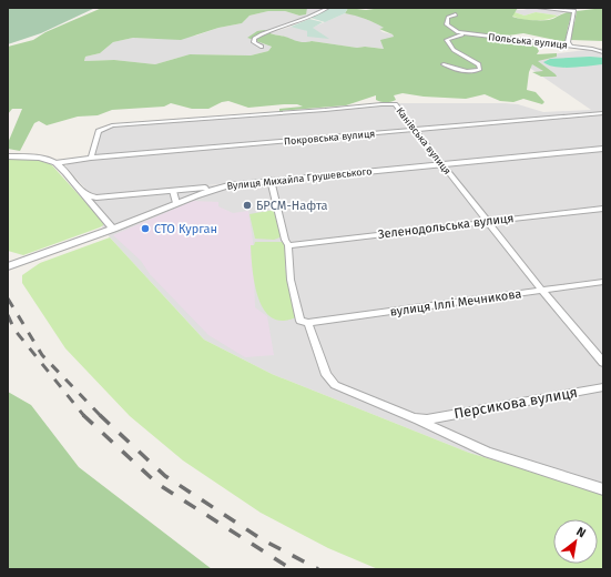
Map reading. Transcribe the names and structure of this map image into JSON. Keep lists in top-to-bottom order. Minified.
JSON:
{"streets":{"street":["Польська вулиця","Покровська вулиця","Канівська вулиця","Вулиця Михайла Грушевського","Зеленодольська вулиця","вулиця Іллі Мечникова","Персикова вулиця"]},"crossings":[["Покровська вулиця","Канівська вулиця"],["Канівська вулиця","Вулиця Михайла Грушевського"],["Канівська вулиця","Зеленодольська вулиця"],["Канівська вулиця","вулиця Іллі Мечникова"]],"places":["БРСМ-Нафта","СТО Курган"],"north":"top right"}
